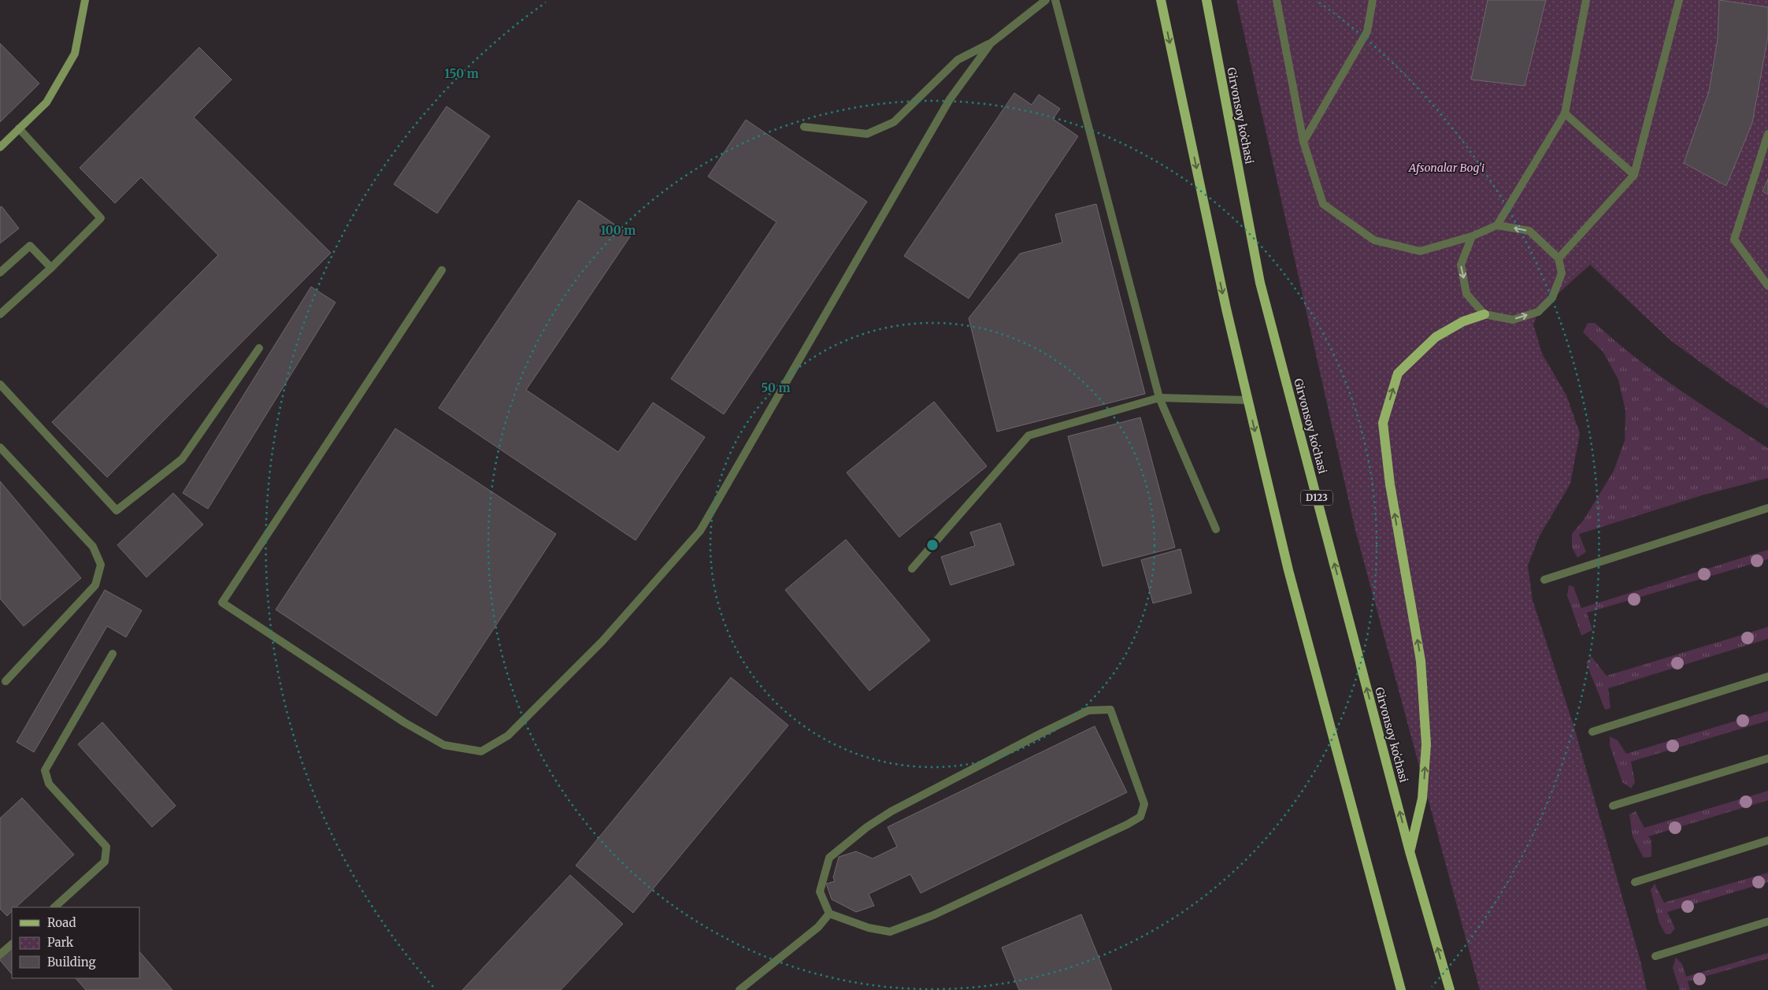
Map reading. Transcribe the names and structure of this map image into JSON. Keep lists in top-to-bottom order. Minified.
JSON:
{"streets":{"main road":["Girvonsoy koʻchasi","D123"]},"parks":["Afsonalar Bog'i"],"legend":["Road","Park","Building"],"rings":["150 m","100 m","50 m"]}
